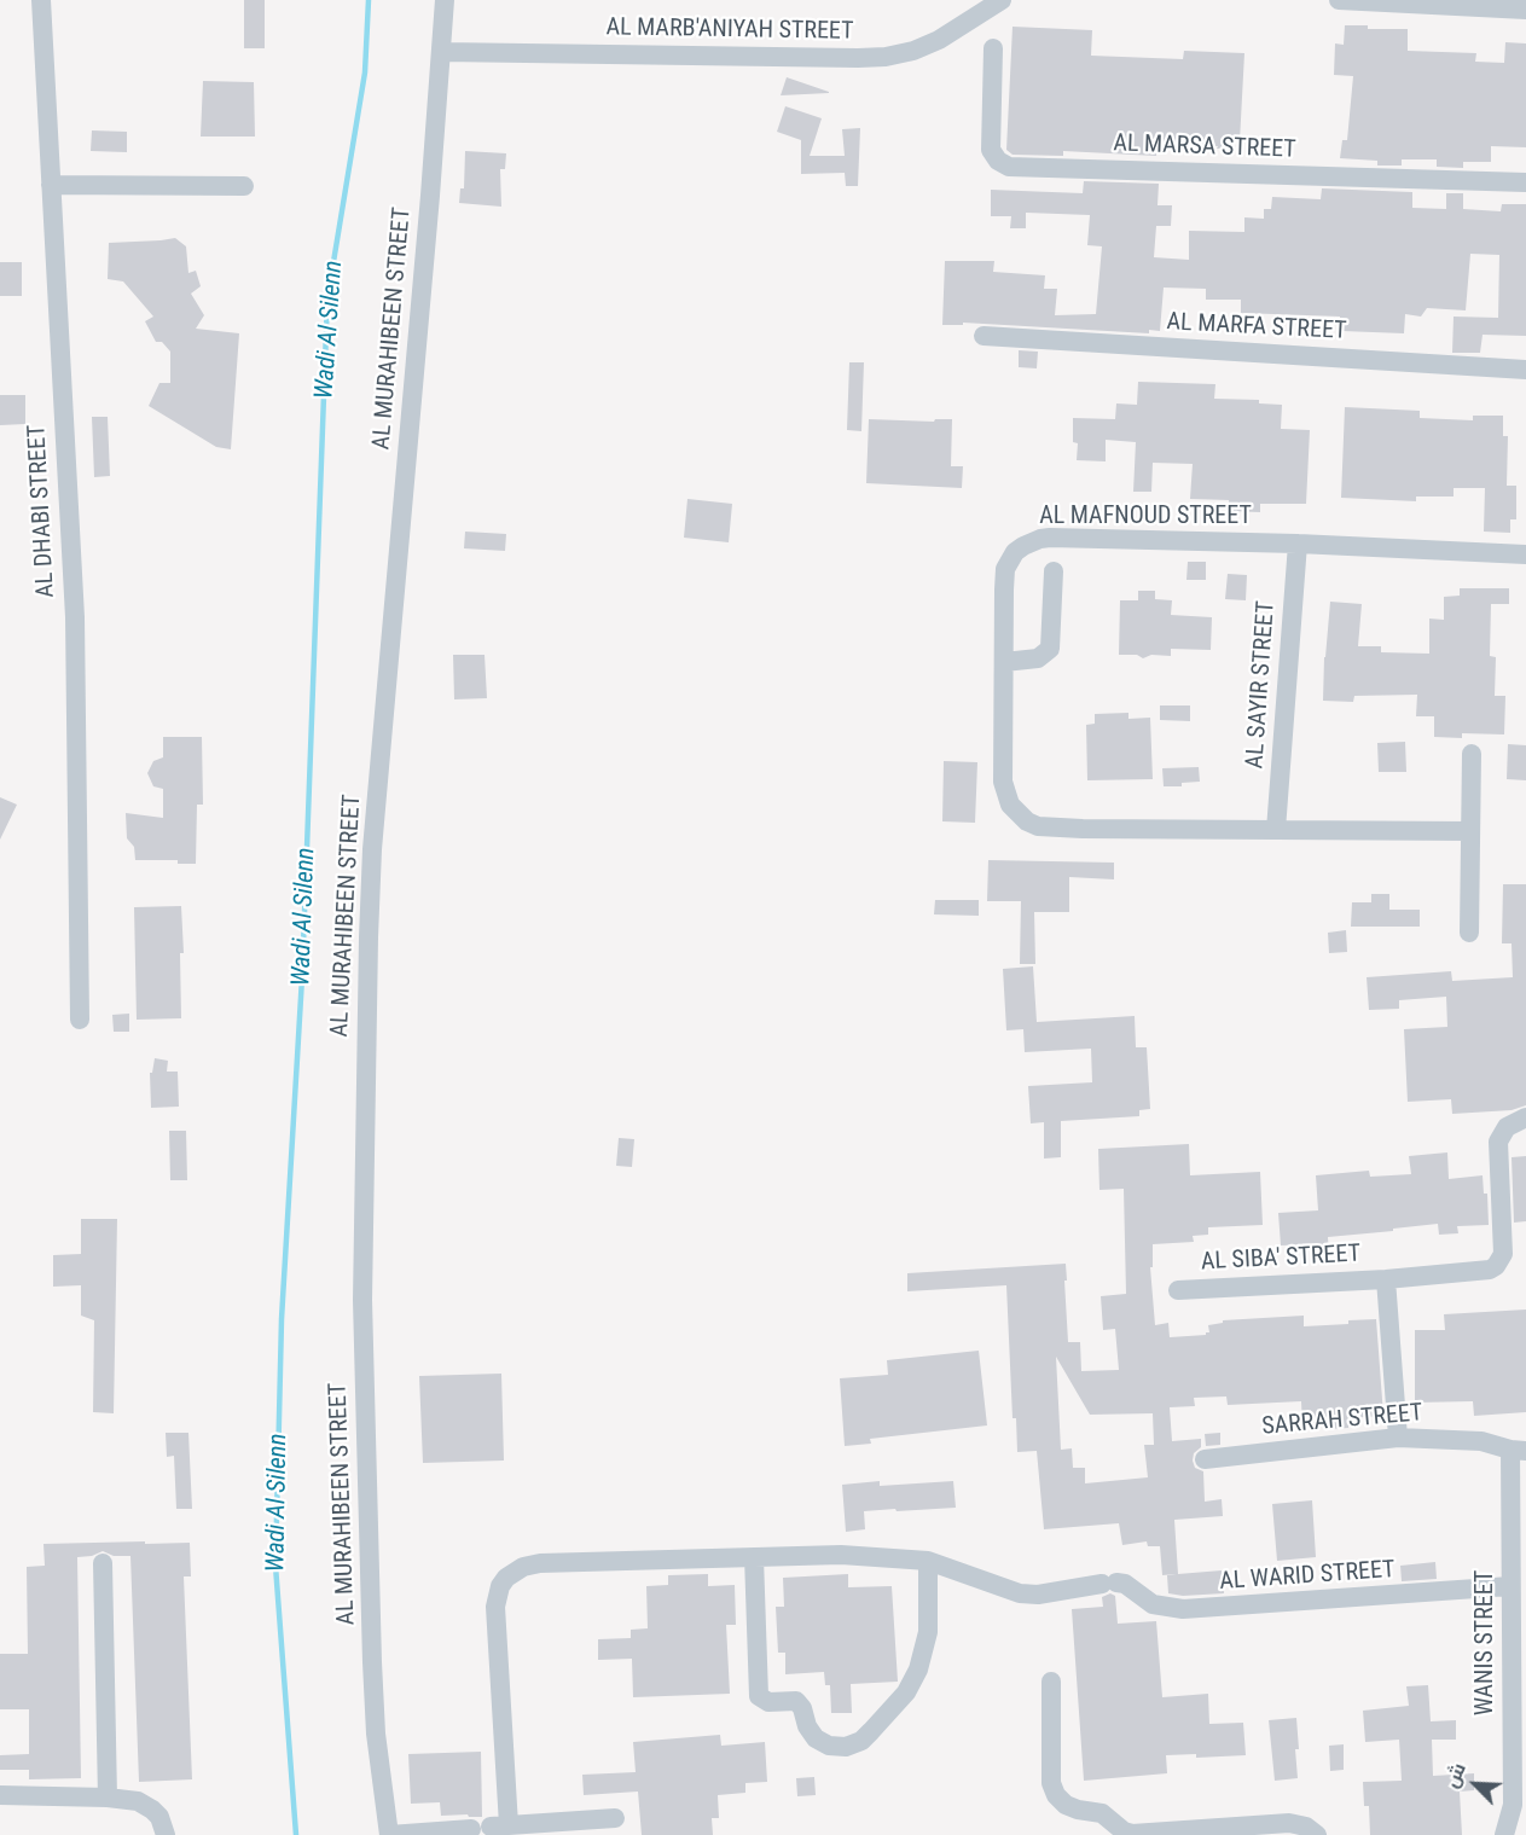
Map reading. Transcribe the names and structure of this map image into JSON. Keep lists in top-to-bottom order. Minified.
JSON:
{"streets":{"street":["AL MARB'ANIYAH STREET","AL MARSA STREET","AL MARFA STREET","AL MURAHIBEEN STREET","AL DHABI STREET","AL MAFNOUD STREET","AL SAYIR STREET","AL SIBA' STREET","SARRAH STREET","AL WARID STREET","WANIS STREET"]},"crossings":[["AL MARB'ANIYAH STREET","AL MURAHIBEEN STREET"],["AL MAFNOUD STREET","AL SAYIR STREET"],["AL SIBA' STREET","SARRAH STREET"],["SARRAH STREET","WANIS STREET"],["AL WARID STREET","WANIS STREET"]],"water":["Wadi Al Silenn"],"north":"top left"}
